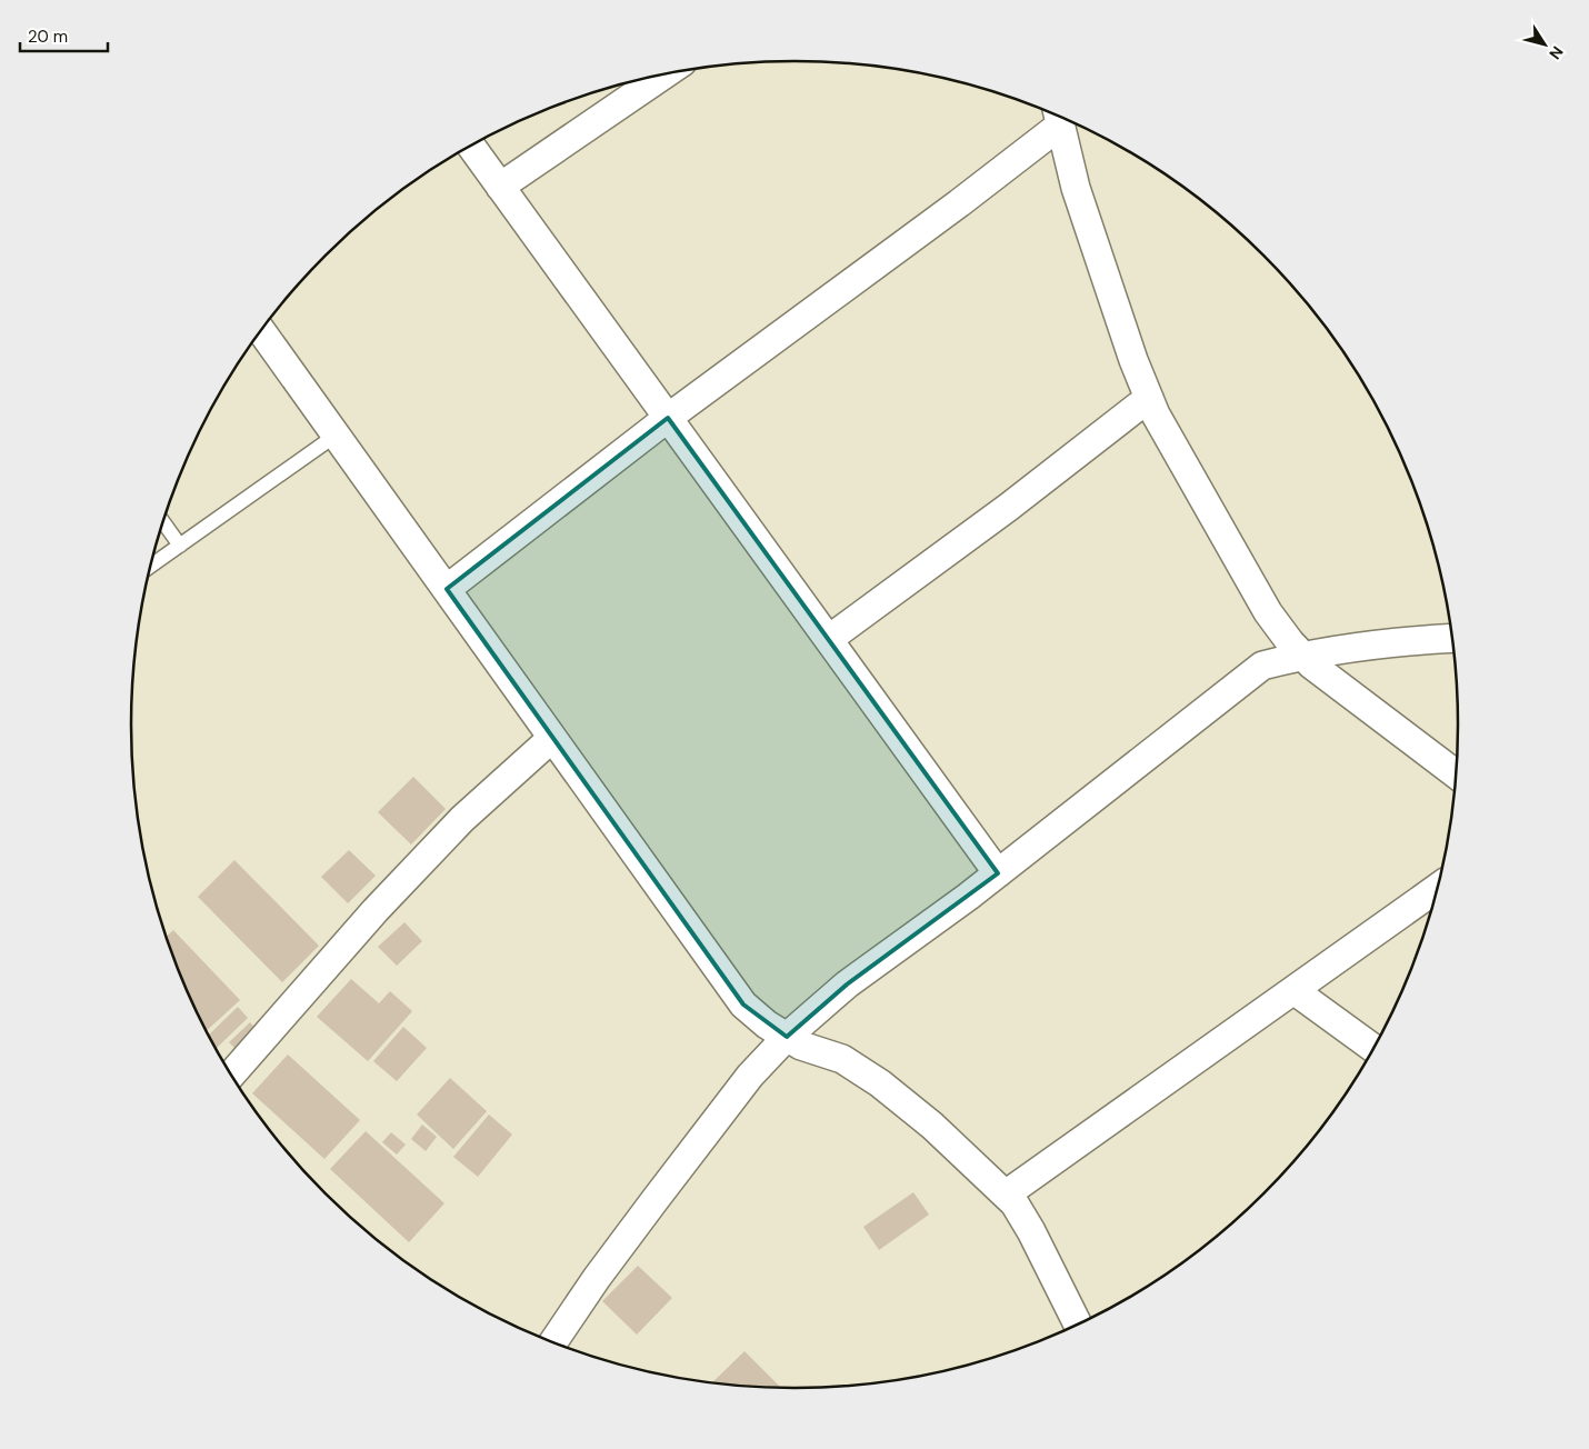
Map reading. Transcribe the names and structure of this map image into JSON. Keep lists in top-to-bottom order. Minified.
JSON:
{"scale_bar":"20 m","north":"bottom right"}
